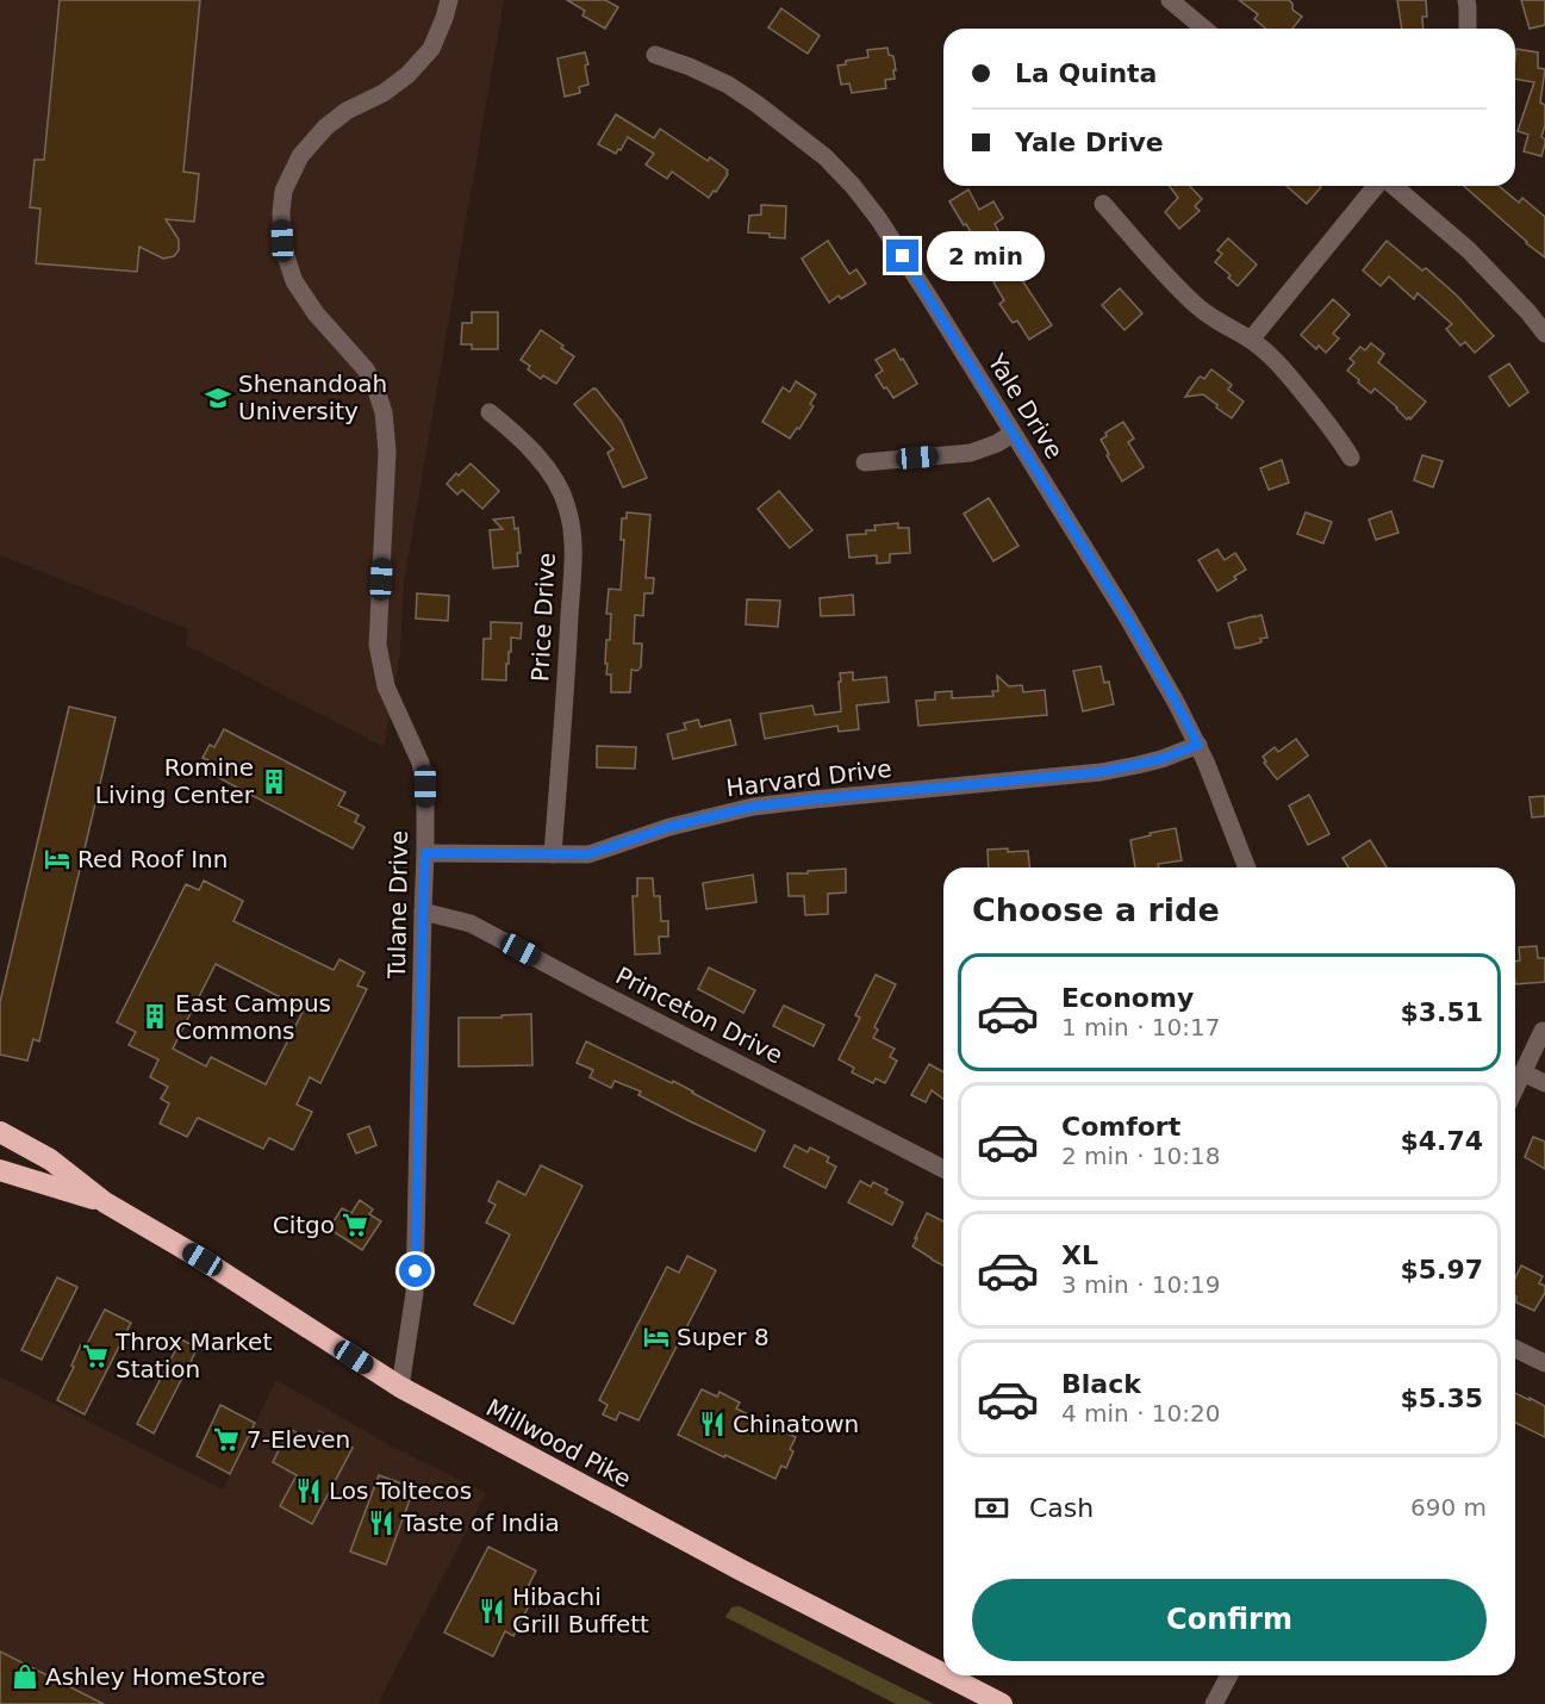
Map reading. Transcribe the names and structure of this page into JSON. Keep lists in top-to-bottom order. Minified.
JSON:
{"streets":{"highway":["Millwood Pike"],"street":["Yale Drive","Price Drive","Harvard Drive","Tulane Drive","Princeton Drive"]},"crossings":[["Yale Drive","Harvard Drive"],["Price Drive","Harvard Drive"],["Harvard Drive","Tulane Drive"],["Tulane Drive","Princeton Drive"],["Tulane Drive","Millwood Pike"]],"places":{"school or university":["Shenandoah University"],"building":["Romine Living Center","East Campus Commons"],"hotel":["Red Roof Inn","Super 8"],"supermarket":["Citgo","Throx Market Station","7-Eleven"],"restaurant":["Chinatown","Los Toltecos","Taste of India","Hibachi Grill Buffett"],"shop":["Ashley HomeStore"]},"page":{"banner":["La Quinta","Yale Drive"],"bubble":"2 min","heading":"Choose a ride","list":[{"name":"Economy","note":"1 min · 10:17","value":"$3.51"},{"name":"Comfort","note":"2 min · 10:18","value":"$4.74"},{"name":"XL","note":"3 min · 10:19","value":"$5.97"},{"name":"Black","note":"4 min · 10:20","value":"$5.35"}],"pay":["Cash","690 m"],"buttons":"Confirm"}}
